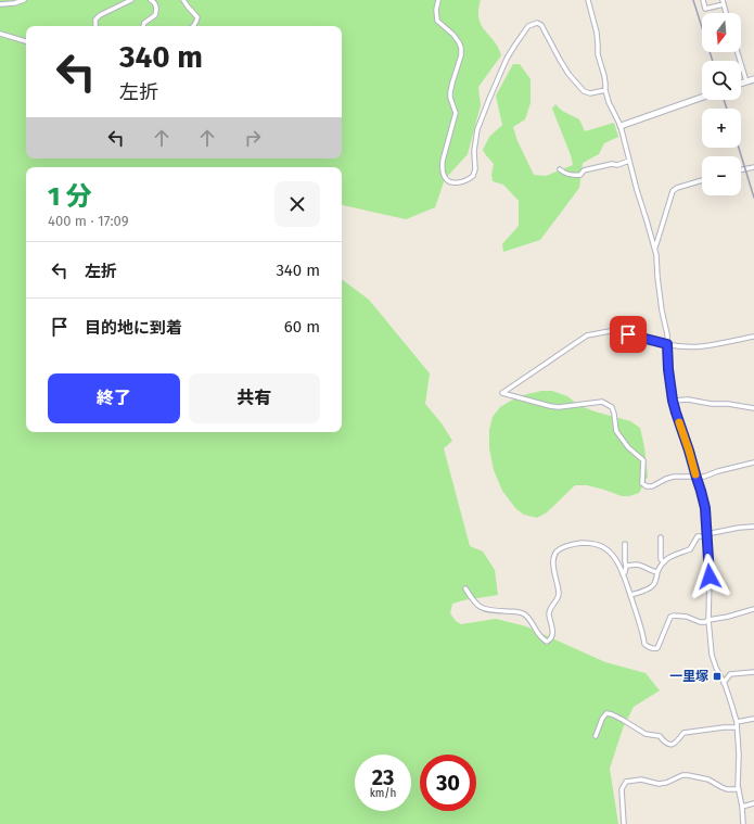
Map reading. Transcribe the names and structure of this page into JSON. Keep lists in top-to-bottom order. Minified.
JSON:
{"places":{"transit":["一里塚"]},"north":"bottom","page":{"map_buttons":["+","−"],"turn":["340 m","左折"],"heading":["1 分","400 m · 17:09"],"list":[{"name":"左折","value":"340 m"},{"name":"目的地に到着","value":"60 m"}],"buttons":["終了","共有"],"speed":"23 km/h","limit":"30"}}
